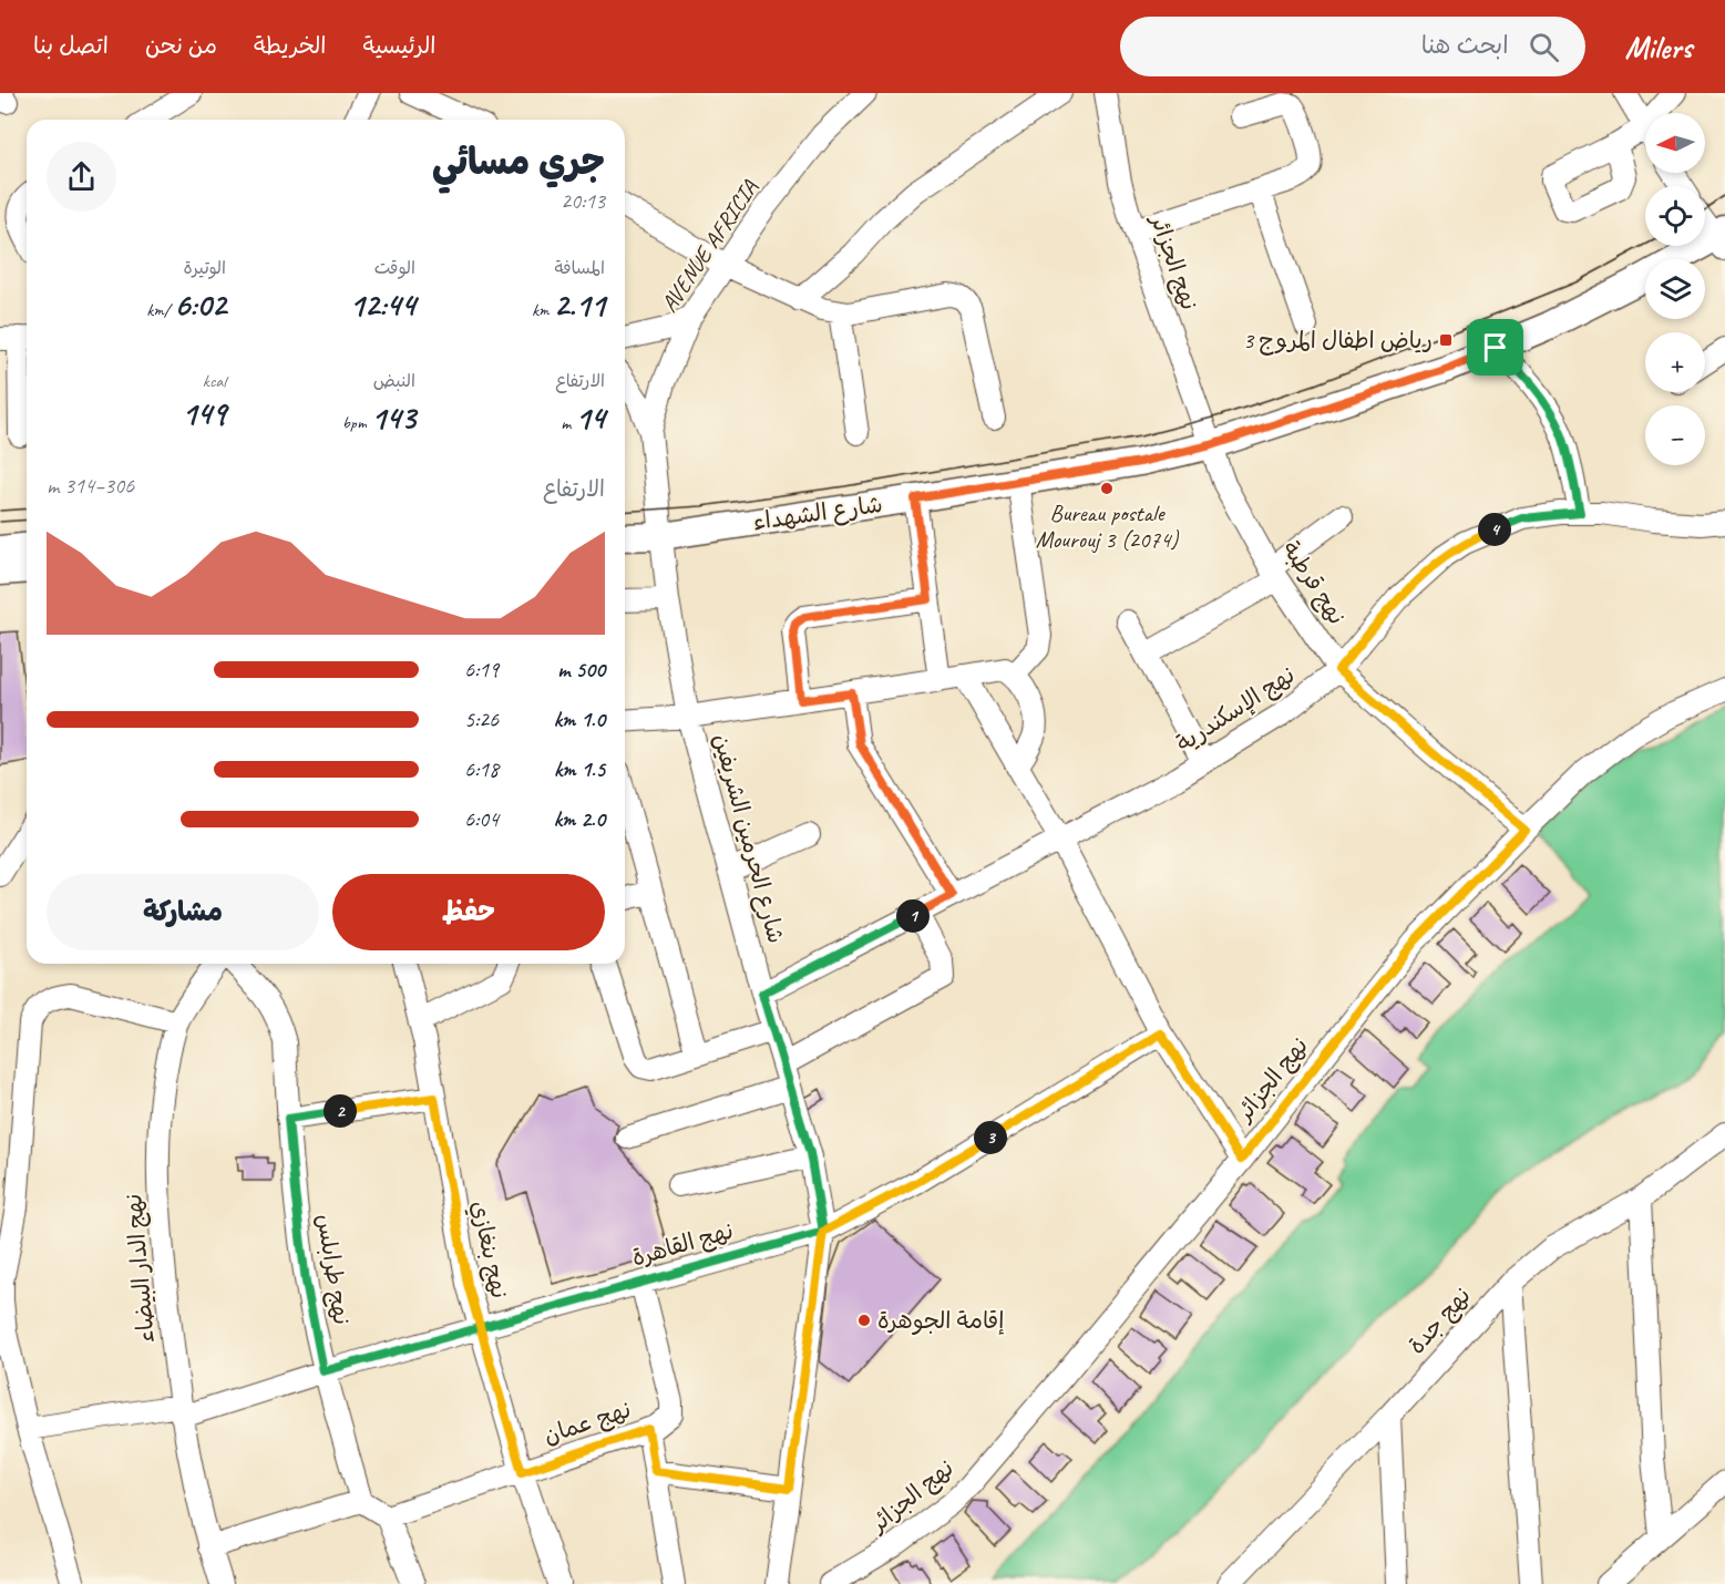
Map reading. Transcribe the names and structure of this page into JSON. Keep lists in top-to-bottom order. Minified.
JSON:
{"streets":{"main road":["شارع الشهداء"],"street":["AVENUE AFRICIA","نهج الجزائر","نهج قرطبة","نهج الإسكندرية","شارع الحرمين الشريفين","نهج القاهرة","نهج بنغازي","نهج الدار البيضاء","نهج طرابلس","نهج جدة","نهج عمان"]},"crossings":[["AVENUE AFRICIA","شارع الشهداء"],["AVENUE AFRICIA","شارع الحرمين الشريفين"],["نهج الجزائر","شارع الشهداء"],["نهج الجزائر","نهج قرطبة"],["شارع الشهداء","نهج قرطبة"],["شارع الشهداء","شارع الحرمين الشريفين"],["نهج قرطبة","نهج الإسكندرية"],["نهج الإسكندرية","شارع الحرمين الشريفين"],["شارع الحرمين الشريفين","نهج القاهرة"],["نهج القاهرة","نهج بنغازي"],["نهج القاهرة","نهج الدار البيضاء"],["نهج القاهرة","نهج طرابلس"],["نهج القاهرة","نهج عمان"],["نهج بنغازي","نهج عمان"]],"places":{"transit":["رياض اطفال المروج 3"],"other":["Bureau postale Mourouj 3 (2074)","إقامة الجوهرة"]},"north":"left","page":{"header":"Milers","search":"ابحث هنا","nav":["الرئيسية","الخريطة","من نحن","اتصل بنا"],"map_buttons":["+","−"],"heading":["جري مسائي","20:13"],"stats":[["المسافة","2.11 km"],["الوقت","12:44"],["الوتيرة","6:02 /km"],["الارتفاع","14 m"],["النبض","143 bpm"],["kcal","149"]],"chart":["الارتفاع","306–314 m"],"pins":["4","1","2","3"],"list":[{"name":"500 m","note":"6:19"},{"name":"1.0 km","note":"5:26"},{"name":"1.5 km","note":"6:18"},{"name":"2.0 km","note":"6:04"}],"buttons":["حفظ","مشاركة"]}}
